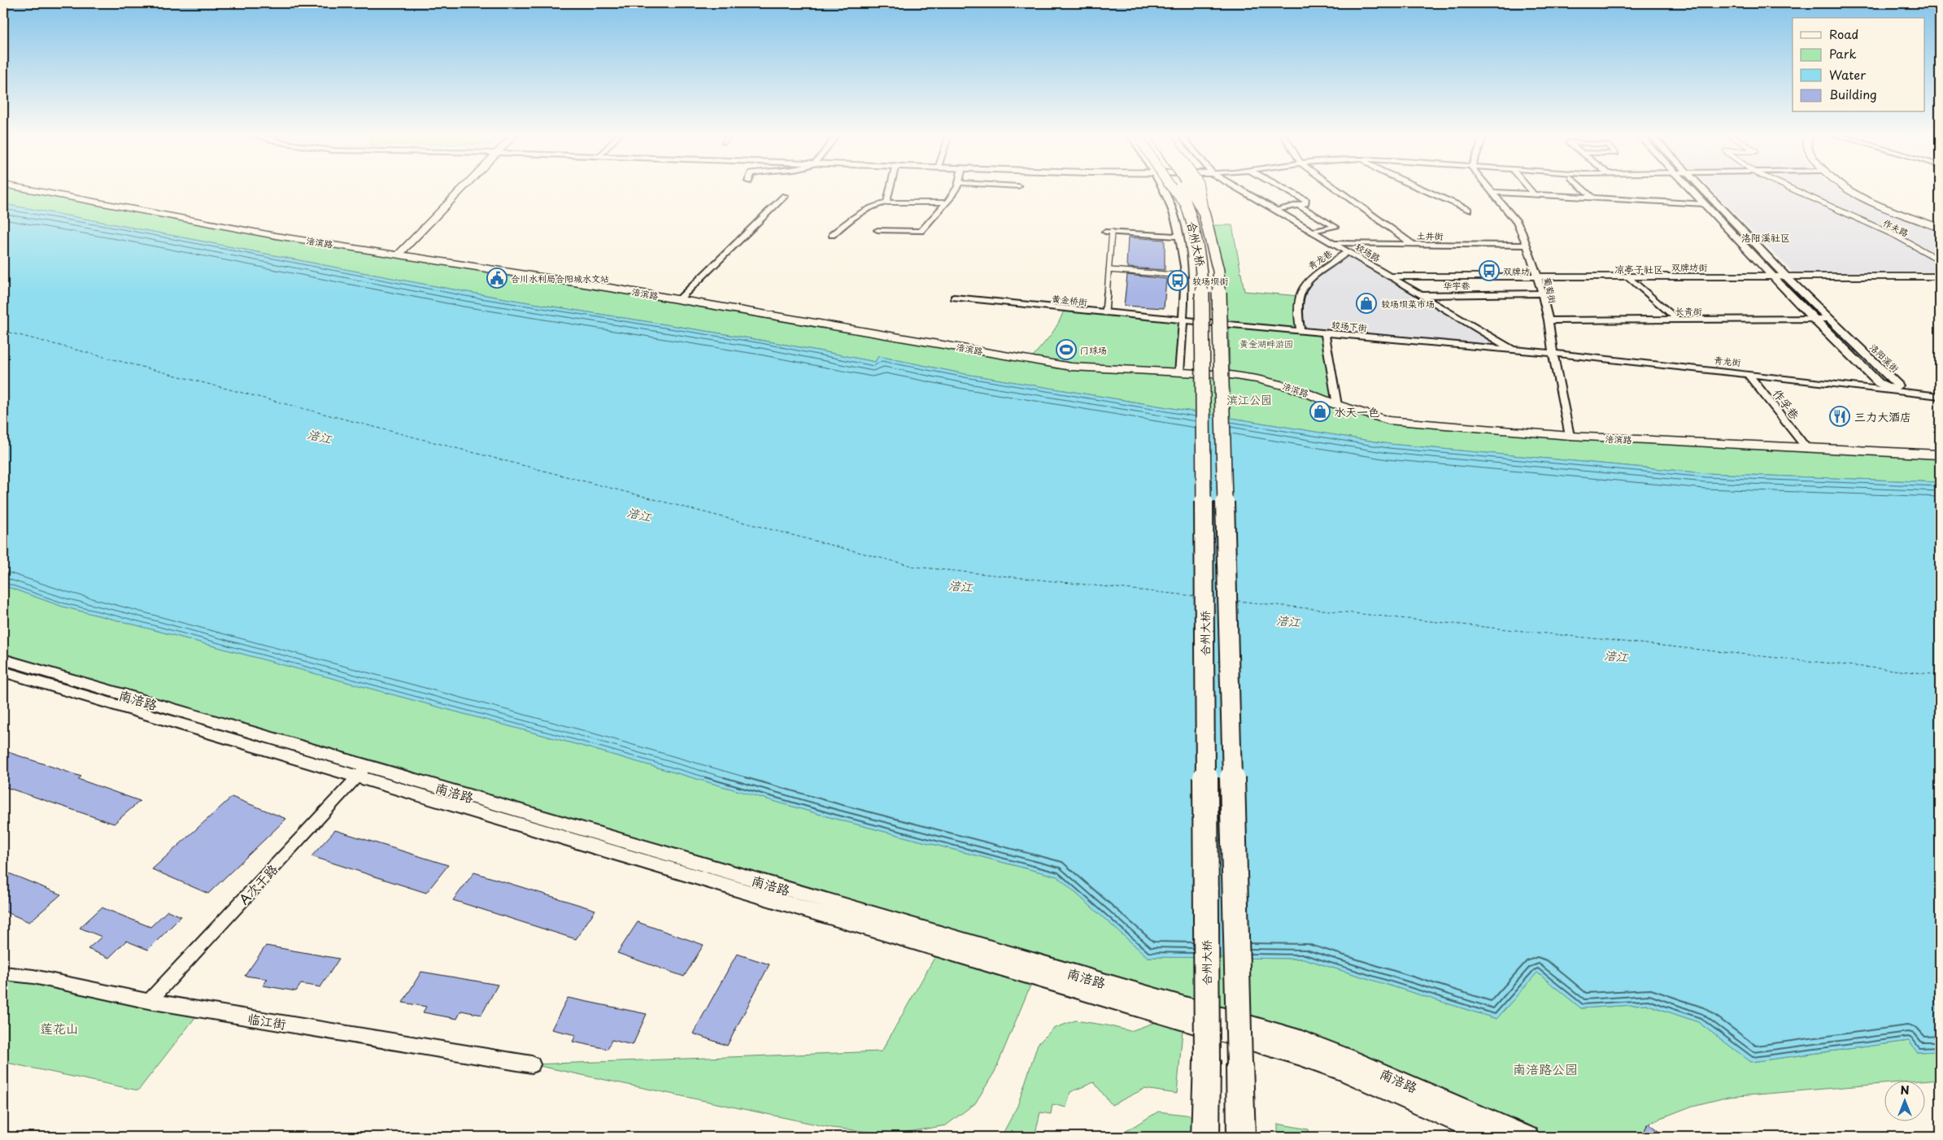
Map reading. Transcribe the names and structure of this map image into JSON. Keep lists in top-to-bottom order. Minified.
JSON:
{"streets":{"highway":["合州大桥"],"main road":["涪滨路"],"street":["作夫路","土井街","较场路","青龙巷","双牌坊街","华宇巷","葡萄街","黄金桥街","长青街","较场下街","洛阳溪街","青龙街","作孚巷","南涪路","A次干路","临江街"]},"crossings":[["土井街","较场路"],["土井街","葡萄街"],["涪滨路","葡萄街"],["涪滨路","作孚巷"],["较场路","青龙巷"],["较场路","双牌坊街"],["较场路","华宇巷"],["较场路","较场下街"],["较场路","青龙街"],["青龙巷","较场下街"],["双牌坊街","葡萄街"],["双牌坊街","洛阳溪街"],["华宇巷","葡萄街"],["葡萄街","长青街"],["葡萄街","青龙街"],["黄金桥街","较场下街"],["长青街","洛阳溪街"],["较场下街","青龙街"],["洛阳溪街","青龙街"],["青龙街","作孚巷"],["南涪路","A次干路"],["A次干路","临江街"]],"districts":["洛阳溪社区","凉亭子社区"],"water":["涪江"],"parks":["黄金湖畔游园","滨江公园","莲花山","南涪路公园"],"places":{"bus stop":["双牌坊","较场坝街"],"public building":["合川水利局合阳城水文站"],"shop":["较场坝菜市场","水天一色"],"sports":["门球场"],"restaurant":["三力大酒店"]},"legend":["Road","Park","Water","Building"],"north":"top"}
